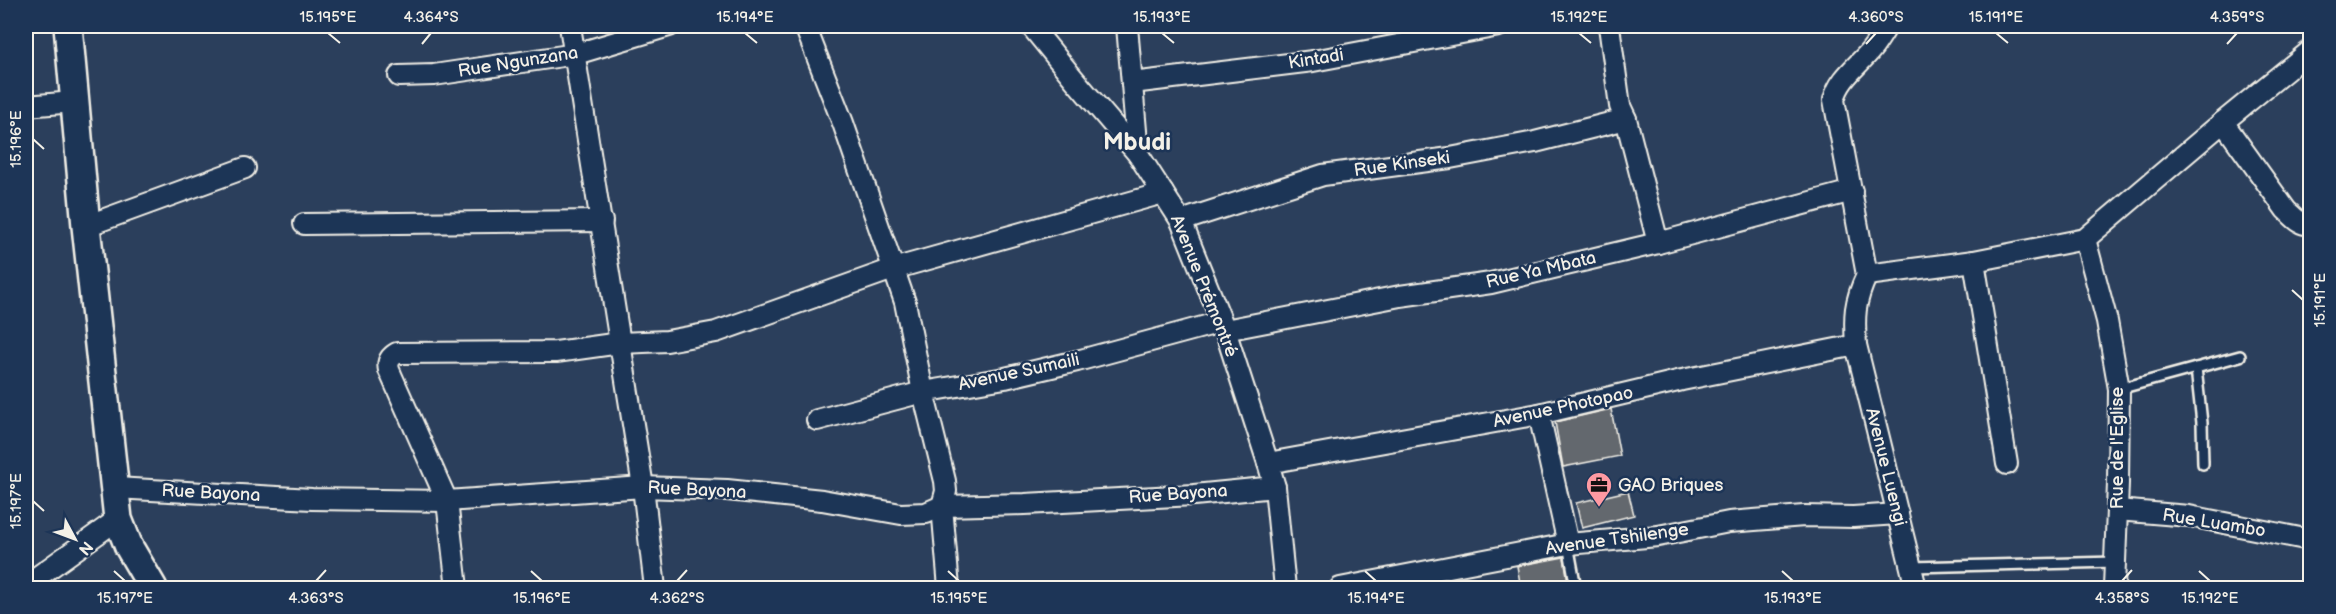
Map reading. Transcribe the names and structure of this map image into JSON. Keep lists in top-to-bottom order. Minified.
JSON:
{"streets":{"street":["Kintadi","Rue Ngunzana","Rue Kinseki","Rue Ya Mbata","Avenue Prémontré","Avenue Sumaili","Avenue Photopao","Rue de l'Eglise","Avenue Luengi","Rue Bayona","Rue Luambo","Avenue Tshilenge"]},"crossings":[["Rue Kinseki","Avenue Prémontré"],["Rue Ya Mbata","Avenue Prémontré"],["Rue Ya Mbata","Avenue Sumaili"],["Avenue Prémontré","Avenue Sumaili"],["Avenue Prémontré","Avenue Photopao"],["Avenue Prémontré","Rue Bayona"],["Avenue Photopao","Avenue Luengi"],["Rue de l'Eglise","Rue Luambo"],["Avenue Luengi","Avenue Tshilenge"]],"districts":["Mbudi"],"places":{"office":["GAO Briques"]},"north":"bottom right","coordinates":["15.195°E","4.364°S","15.194°E","15.193°E","15.192°E","4.360°S","15.191°E","4.359°S","15.196°E","15.197°E","4.363°S","4.362°S","4.358°S"]}
